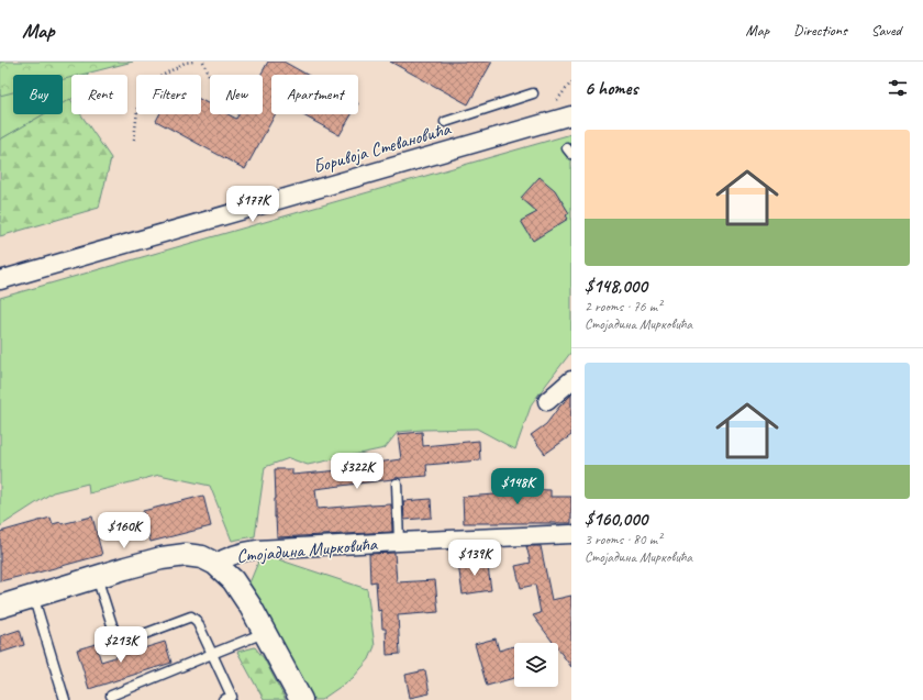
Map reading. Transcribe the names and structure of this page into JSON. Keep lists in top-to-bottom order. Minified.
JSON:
{"streets":{"street":["Боривоја Стевановића","Стојадина Мирковића"]},"page":{"header":"Map","nav":["Map","Directions","Saved"],"heading":"6 homes","chip":["Buy","Rent","Filters","New","Apartment"],"list":[{"name":"$148,000","note":"2 rooms · 76 m² · Стојадина Мирковића"},{"name":"$160,000","note":"3 rooms · 80 m² · Стојадина Мирковића"}],"price":["$177K","$322K","$148K","$160K","$139K","$213K"]}}
